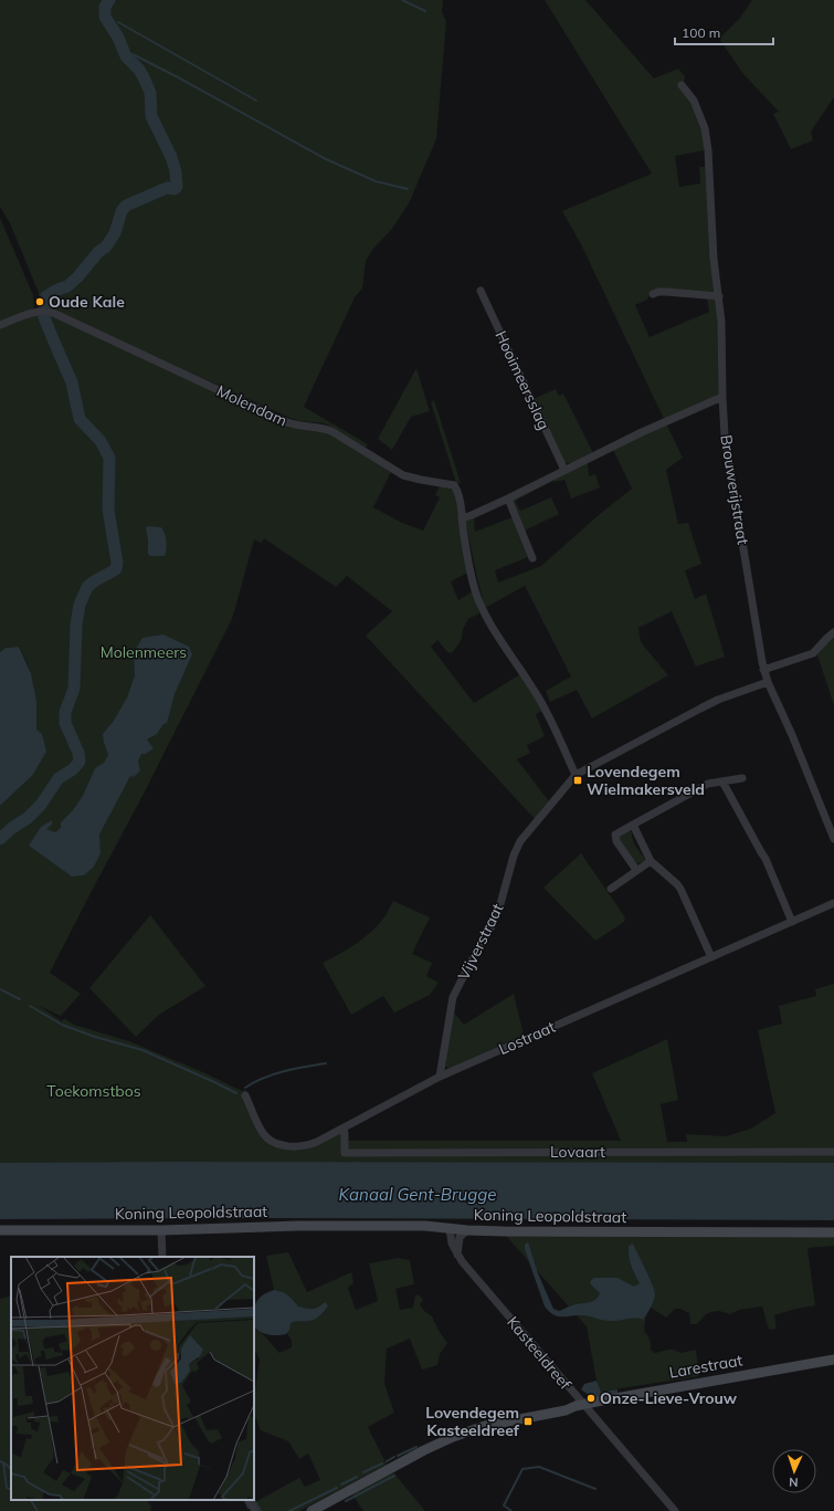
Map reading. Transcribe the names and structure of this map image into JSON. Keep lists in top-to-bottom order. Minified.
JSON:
{"streets":{"street":["Hooimeersslag","Molendam","Brouwerijstraat","Vijverstraat","Lostraat","Lovaart","Koning Leopoldstraat","Kasteeldreef","Larestraat"]},"crossings":[["Vijverstraat","Lostraat"],["Lostraat","Lovaart"],["Koning Leopoldstraat","Kasteeldreef"],["Kasteeldreef","Larestraat"]],"water":["Kanaal Gent-Brugge"],"parks":["Molenmeers","Toekomstbos"],"places":{"other":["Oude Kale","Onze-Lieve-Vrouw"],"transit":["Lovendegem Wielmakersveld","Lovendegem Kasteeldreef"]},"scale_bar":"100 m","north":"bottom"}
